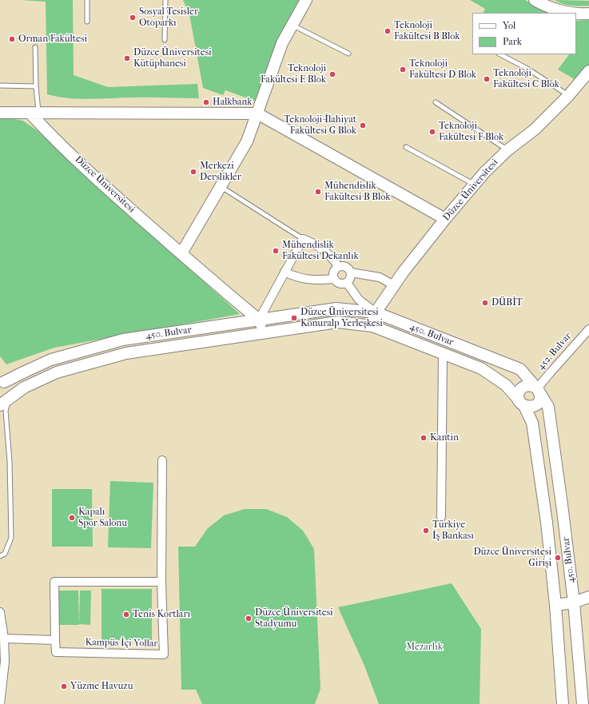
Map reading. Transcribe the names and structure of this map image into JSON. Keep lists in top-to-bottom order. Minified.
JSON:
{"streets":{"street":["Düzce Üniversitesi","450. Bulvar","452. Bulvar","Kampüs İçi Yollar"]},"crossings":[["Düzce Üniversitesi","450. Bulvar"],["450. Bulvar","452. Bulvar"]],"parks":["Mezarlık"],"places":["Sosyal Tesisler Otoparkı","Teknoloji Fakültesi B Blok","Orman Fakültesi","Düzce Üniversitesi Kütüphanesi","Teknoloji Fakültesi D Blok","Teknoloji Fakültesi E Blok","Teknoloji Fakültesi C Blok","Halkbank","Teknoloji-İlahiyat Fakültesi G Blok","Teknoloji Fakültesi F Blok","Merkezi Derslikler","Mühendislik Fakültesi B Blok","Mühendislik Fakültesi Dekanlık","DÜBİT","Düzce Üniversitesi Konuralp Yerleşkesi","Kantin","Kapalı Spor Salonu","Türkiye İş Bankası","Düzce Üniversitesi Girişi","Tenis Kortları","Düzce Üniversitesi Stadyumu","Yüzme Havuzu"],"legend":["Yol","Park"]}
